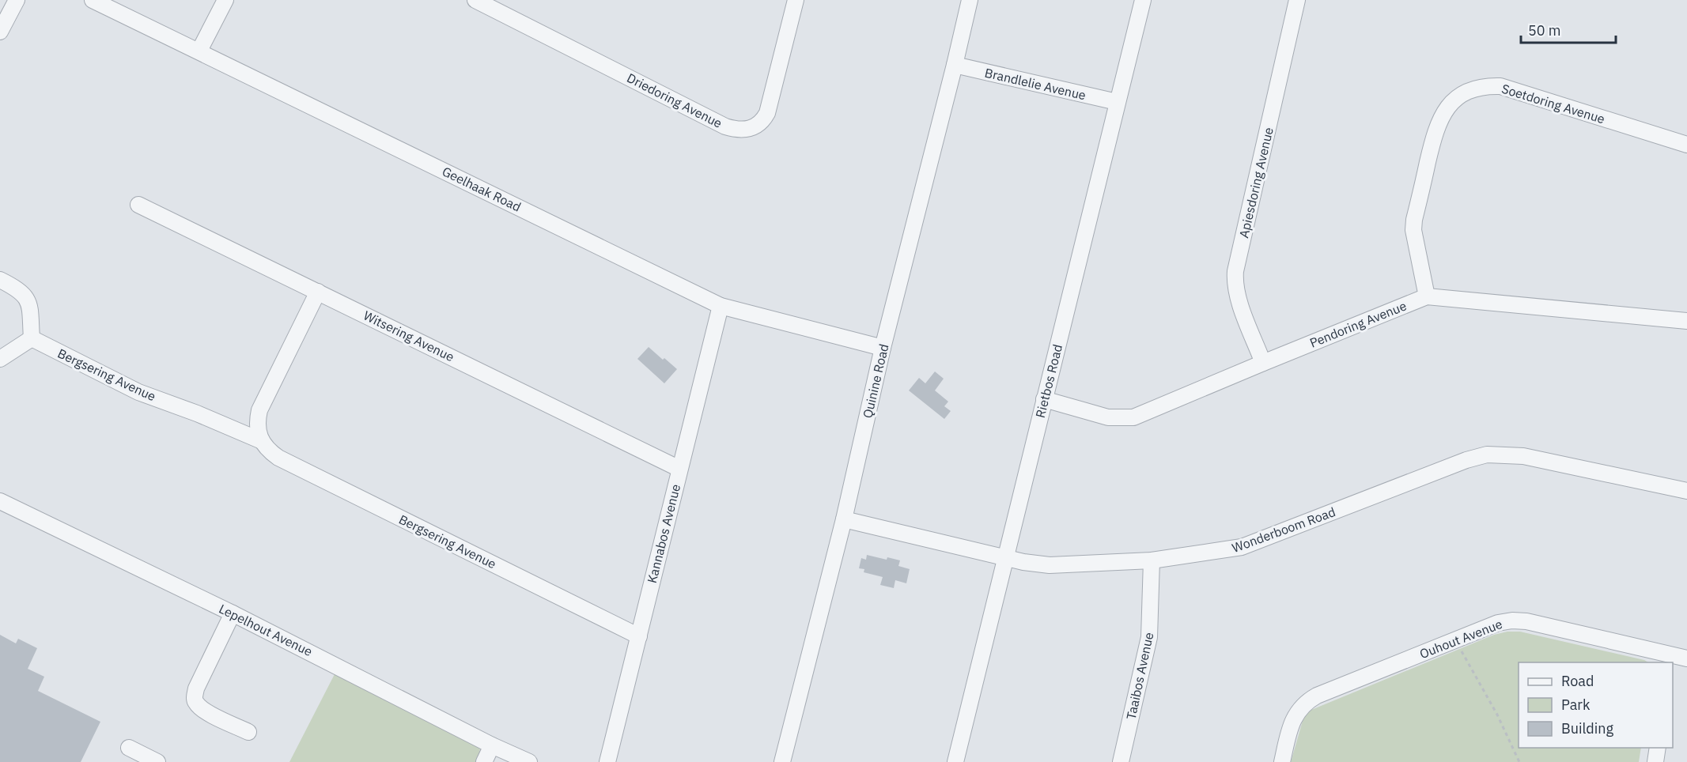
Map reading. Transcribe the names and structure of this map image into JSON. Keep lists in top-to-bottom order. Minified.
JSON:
{"streets":{"street":["Brandlelie Avenue","Driedoring Avenue","Soetdoring Avenue","Apiesdoring Avenue","Geelhaak Road","Pendoring Avenue","Witsering Avenue","Bergsering Avenue","Quinine Road","Rietbos Road","Wonderboom Road","Kannabos Avenue","Lepelhout Avenue","Ouhout Avenue","Taaibos Avenue"]},"crossings":[["Brandlelie Avenue","Quinine Road"],["Brandlelie Avenue","Rietbos Road"],["Soetdoring Avenue","Pendoring Avenue"],["Apiesdoring Avenue","Pendoring Avenue"],["Geelhaak Road","Quinine Road"],["Geelhaak Road","Kannabos Avenue"],["Pendoring Avenue","Rietbos Road"],["Witsering Avenue","Kannabos Avenue"],["Bergsering Avenue","Kannabos Avenue"],["Quinine Road","Wonderboom Road"],["Rietbos Road","Wonderboom Road"],["Wonderboom Road","Taaibos Avenue"]],"legend":["Road","Park","Building"],"scale_bar":"50 m"}
